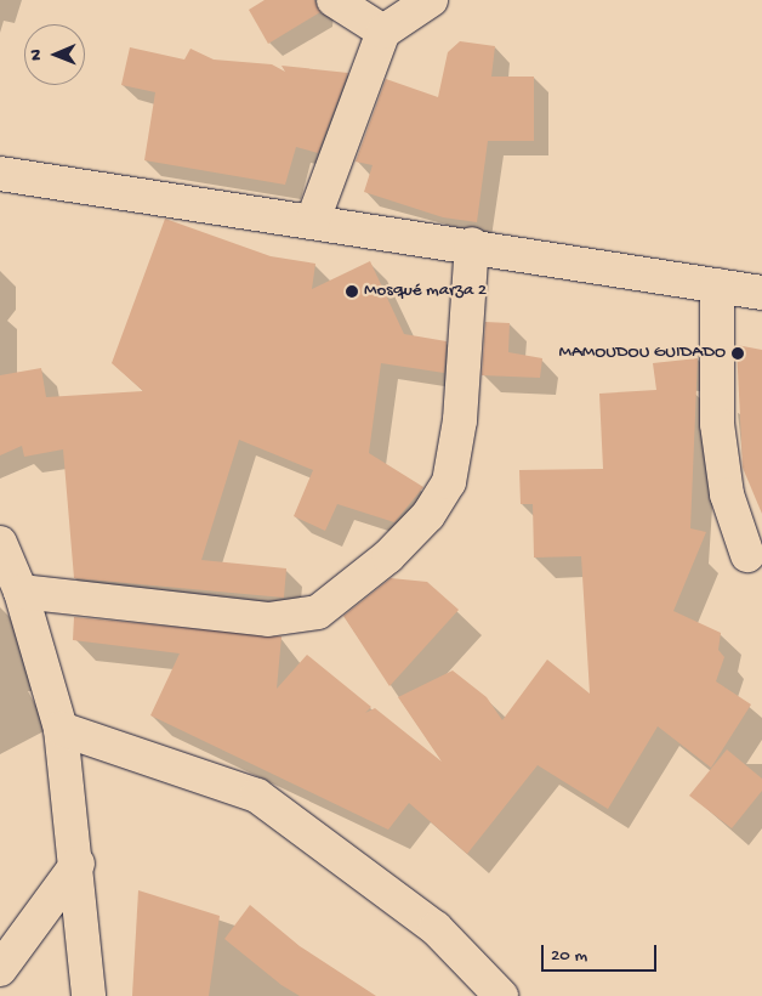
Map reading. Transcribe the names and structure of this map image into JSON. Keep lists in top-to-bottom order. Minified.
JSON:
{"places":["Mosqué marza 2","MAMOUDOU GUIDADO"],"scale_bar":"20 m","north":"left"}
